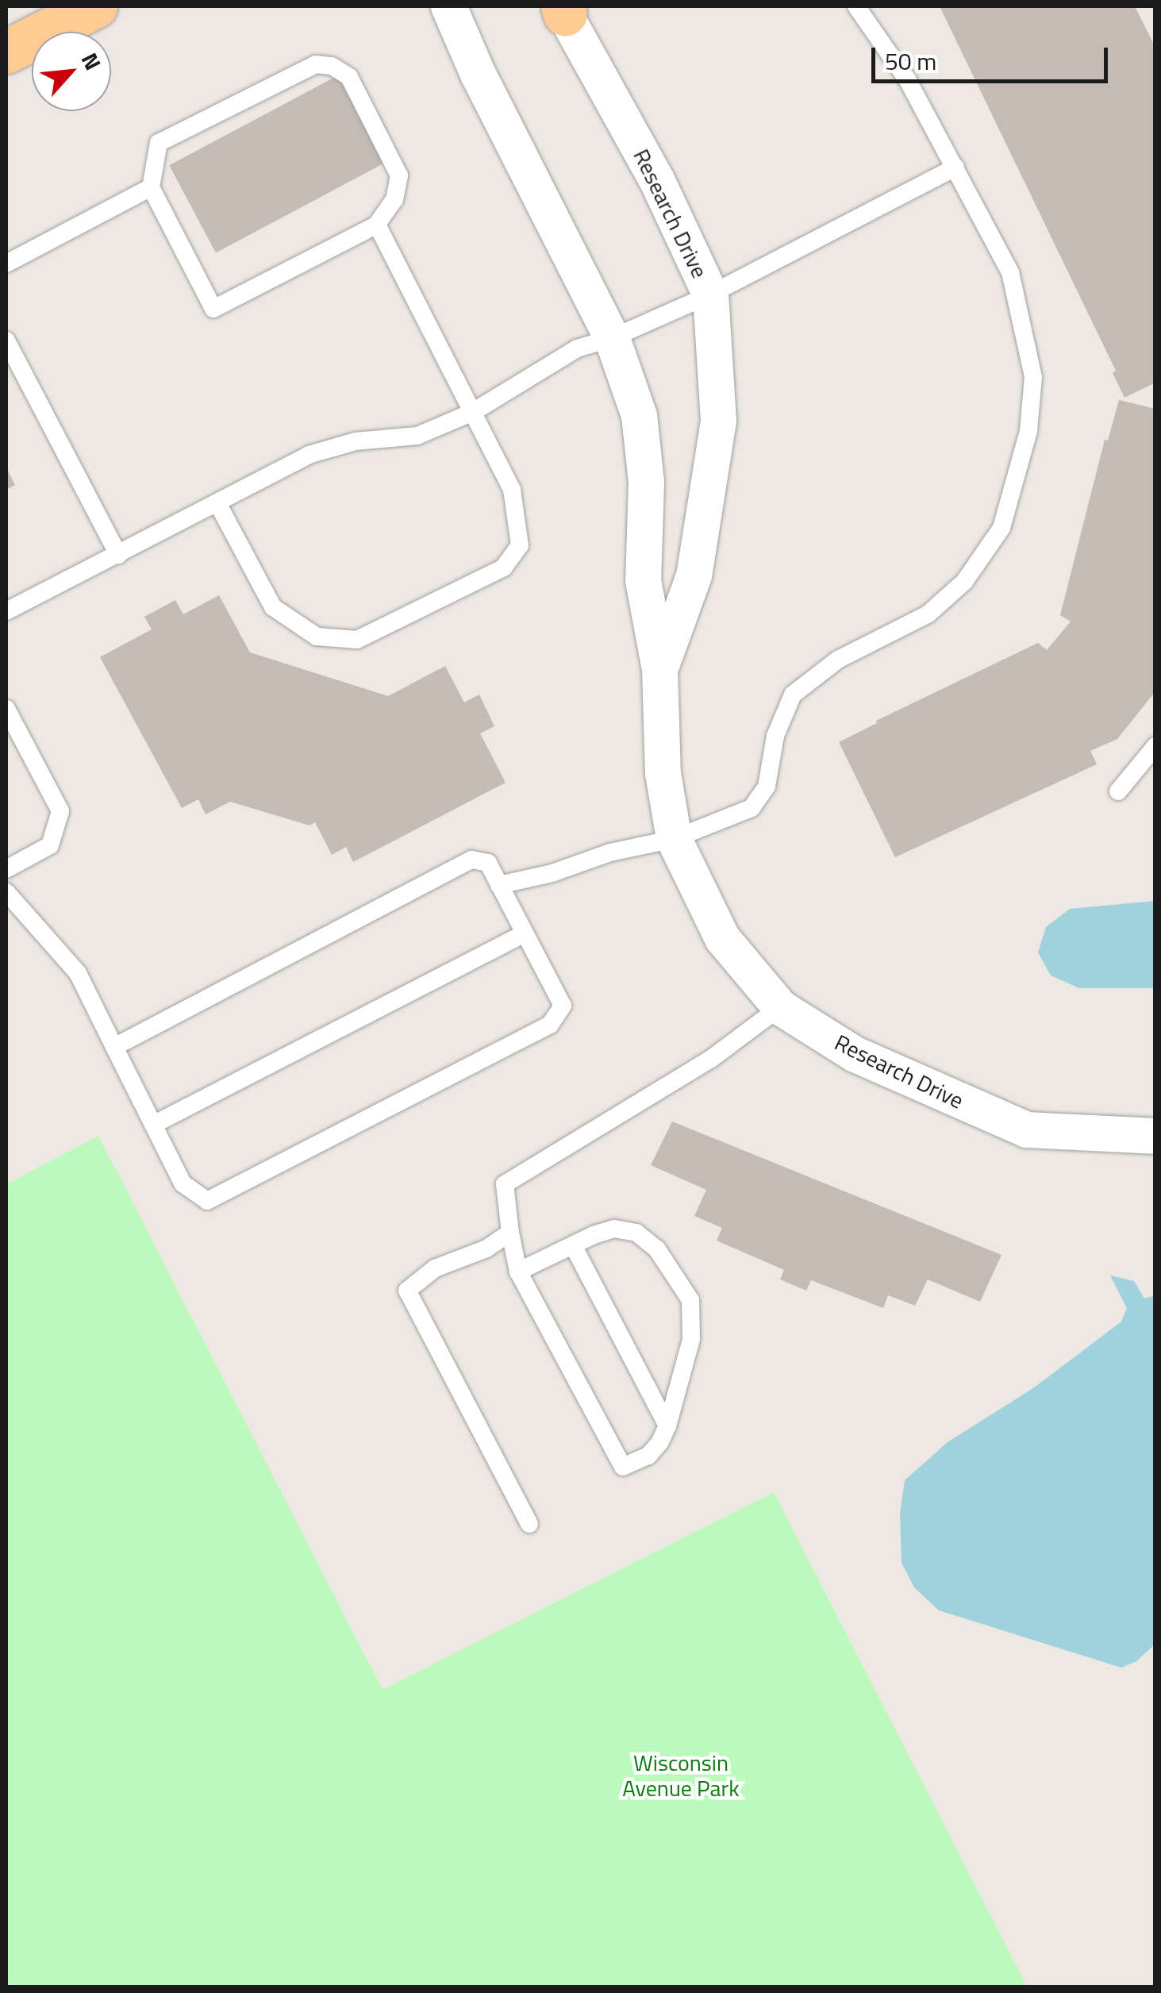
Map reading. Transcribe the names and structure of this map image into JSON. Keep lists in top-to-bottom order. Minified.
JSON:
{"streets":{"street":["Research Drive"]},"parks":["Wisconsin Avenue Park"],"scale_bar":"50 m","north":"top right"}
